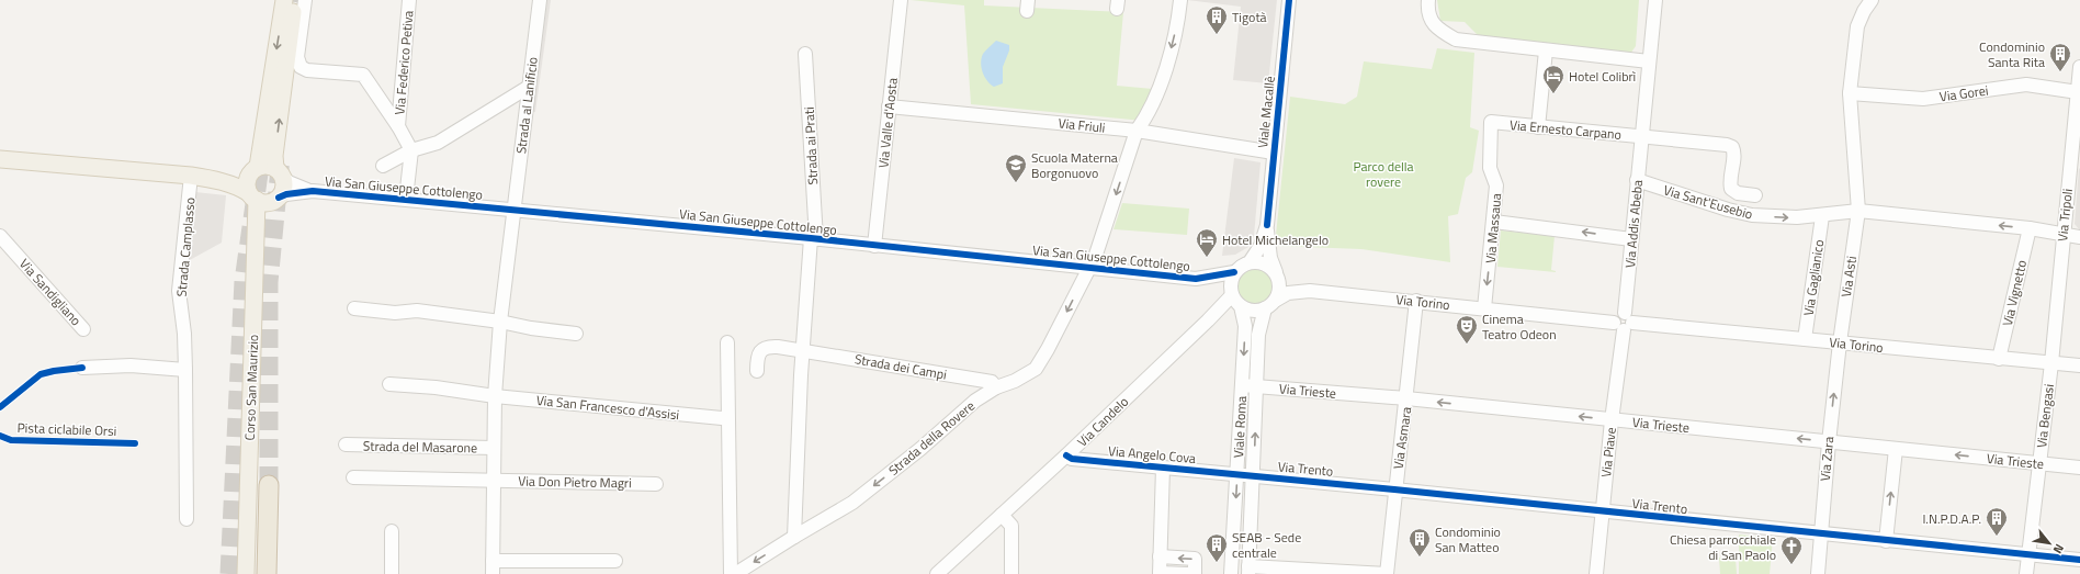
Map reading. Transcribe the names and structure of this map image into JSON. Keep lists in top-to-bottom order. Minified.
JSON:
{"streets":{"main road":["Corso San Maurizio"],"street":["Via Federico Petiva","Via Gorei","Strada al Lanificio","Viale Macallè","Via Valle d'Aosta","Via Friuli","Via Ernesto Carpano","Strada ai Prati","Via San Giuseppe Cottolengo","Via Sant'Eusebio","Via Tripoli","Via Addis Abeba","Via Massaua","Strada Camplasso","Via Asti","Via Gaglianico","Via Sandigliano","Via Vignetto","Via Torino","Strada dei Campi","Via Trieste","Via San Francesco d'Assisi","Via Bengasi","Via Candelo","Viale Roma","Strada della Rovere","Via Asmara","Strada del Masarone","Via Piave","Via Angelo Cova","Via Zara","Via Trento","Via Don Pietro Magri"],"cycle path":["Pista ciclabile Orsi"]},"crossings":[["Via Gorei","Via Tripoli"],["Strada al Lanificio","Via San Giuseppe Cottolengo"],["Strada al Lanificio","Strada del Masarone"],["Viale Macallè","Via Friuli"],["Viale Macallè","Via San Giuseppe Cottolengo"],["Viale Macallè","Via Torino"],["Viale Macallè","Via Candelo"],["Viale Macallè","Viale Roma"],["Via Valle d'Aosta","Via Friuli"],["Via Valle d'Aosta","Via San Giuseppe Cottolengo"],["Via Friuli","Strada della Rovere"],["Via Ernesto Carpano","Via Addis Abeba"],["Via Ernesto Carpano","Via Massaua"],["Strada ai Prati","Via San Giuseppe Cottolengo"],["Via San Giuseppe Cottolengo","Via Torino"],["Via San Giuseppe Cottolengo","Corso San Maurizio"],["Via San Giuseppe Cottolengo","Via Candelo"],["Via San Giuseppe Cottolengo","Viale Roma"],["Via San Giuseppe Cottolengo","Strada della Rovere"],["Via San Giuseppe Cottolengo","Strada del Masarone"],["Via Sant'Eusebio","Via Tripoli"],["Via Sant'Eusebio","Via Addis Abeba"],["Via Sant'Eusebio","Via Asti"],["Via Sant'Eusebio","Via Gaglianico"],["Via Sant'Eusebio","Via Vignetto"],["Via Tripoli","Via Torino"],["Via Tripoli","Via Bengasi"],["Via Addis Abeba","Via Torino"],["Via Addis Abeba","Via Piave"],["Via Massaua","Via Torino"],["Via Asti","Via Torino"],["Via Asti","Via Zara"],["Via Gaglianico","Via Torino"],["Via Vignetto","Via Torino"],["Via Torino","Via Bengasi"],["Via Torino","Via Candelo"],["Via Torino","Viale Roma"],["Via Torino","Via Asmara"],["Via Torino","Via Piave"],["Via Torino","Via Zara"],["Strada dei Campi","Strada della Rovere"],["Via Trieste","Via Bengasi"],["Via Trieste","Viale Roma"],["Via Trieste","Via Asmara"],["Via Trieste","Via Piave"],["Via Trieste","Via Zara"],["Via San Francesco d'Assisi","Strada del Masarone"],["Via Bengasi","Via Trento"],["Via Candelo","Viale Roma"],["Via Candelo","Via Angelo Cova"],["Viale Roma","Via Angelo Cova"],["Viale Roma","Via Trento"],["Via Asmara","Via Trento"],["Strada del Masarone","Via Don Pietro Magri"],["Via Piave","Via Trento"],["Via Angelo Cova","Via Trento"],["Via Zara","Via Trento"]],"one_way":["Via Massaua","Via Trieste","Strada della Rovere","Via Zara"],"parks":["Parco della rovere"],"places":{"building":["Tigotà","Condominio Santa Rita","I.N.P.D.A.P.","Condominio San Matteo","SEAB - Sede centrale"],"hotel":["Hotel Colibrì","Hotel Michelangelo"],"school or university":["Scuola Materna Borgonuovo"],"theatre":["Cinema Teatro Odeon"],"church":["Chiesa parrocchiale di San Paolo"]},"north":"bottom right"}
